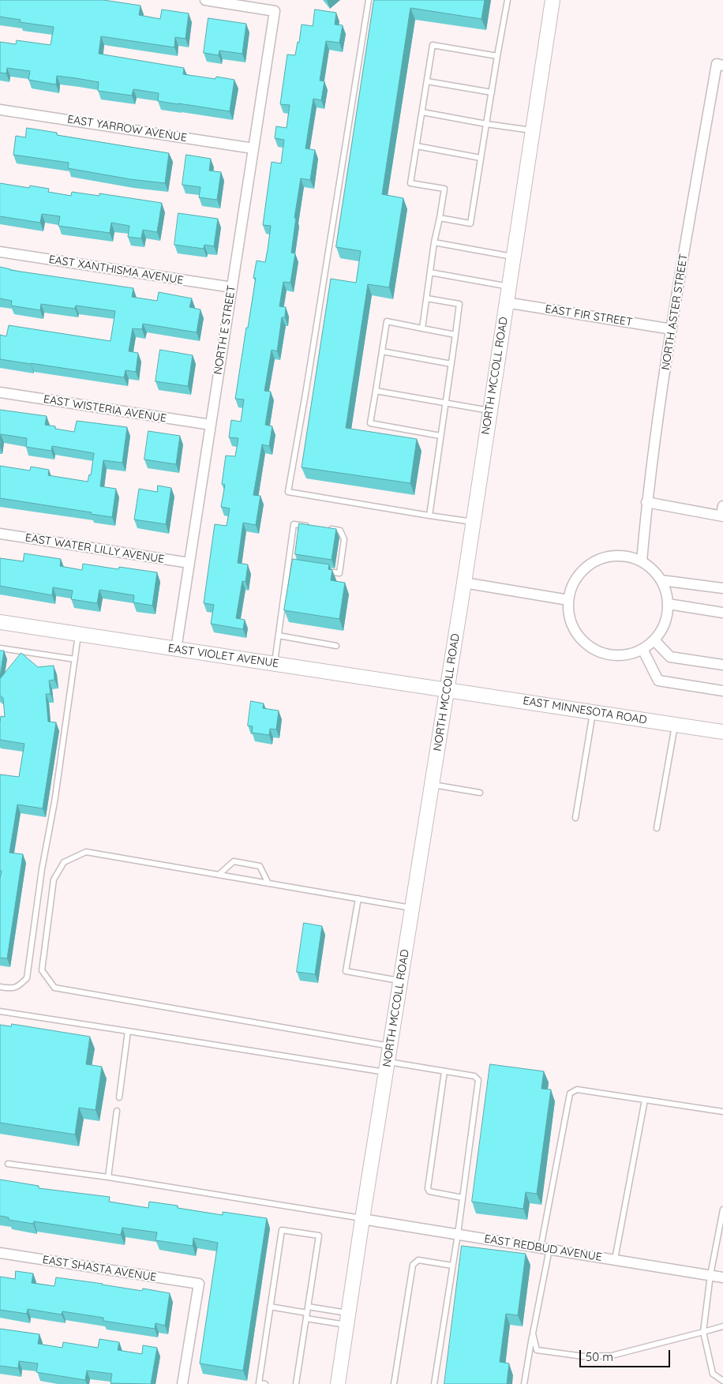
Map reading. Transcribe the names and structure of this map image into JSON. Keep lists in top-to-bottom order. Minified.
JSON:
{"streets":{"main road":["NORTH MCCOLL ROAD","EAST VIOLET AVENUE","EAST MINNESOTA ROAD"],"street":["EAST YARROW AVENUE","EAST XANTHISMA AVENUE","NORTH ASTER STREET","EAST FIR STREET","NORTH E STREET","EAST WISTERIA AVENUE","EAST WATER LILLY AVENUE","EAST REDBUD AVENUE","EAST SHASTA AVENUE"]},"crossings":[["EAST YARROW AVENUE","NORTH E STREET"],["EAST XANTHISMA AVENUE","NORTH E STREET"],["NORTH ASTER STREET","EAST FIR STREET"],["EAST FIR STREET","NORTH MCCOLL ROAD"],["NORTH E STREET","EAST WISTERIA AVENUE"],["NORTH E STREET","EAST WATER LILLY AVENUE"],["NORTH E STREET","EAST VIOLET AVENUE"],["NORTH MCCOLL ROAD","EAST VIOLET AVENUE"],["NORTH MCCOLL ROAD","EAST MINNESOTA ROAD"],["NORTH MCCOLL ROAD","EAST REDBUD AVENUE"],["EAST VIOLET AVENUE","EAST MINNESOTA ROAD"]],"scale_bar":"50 m"}
